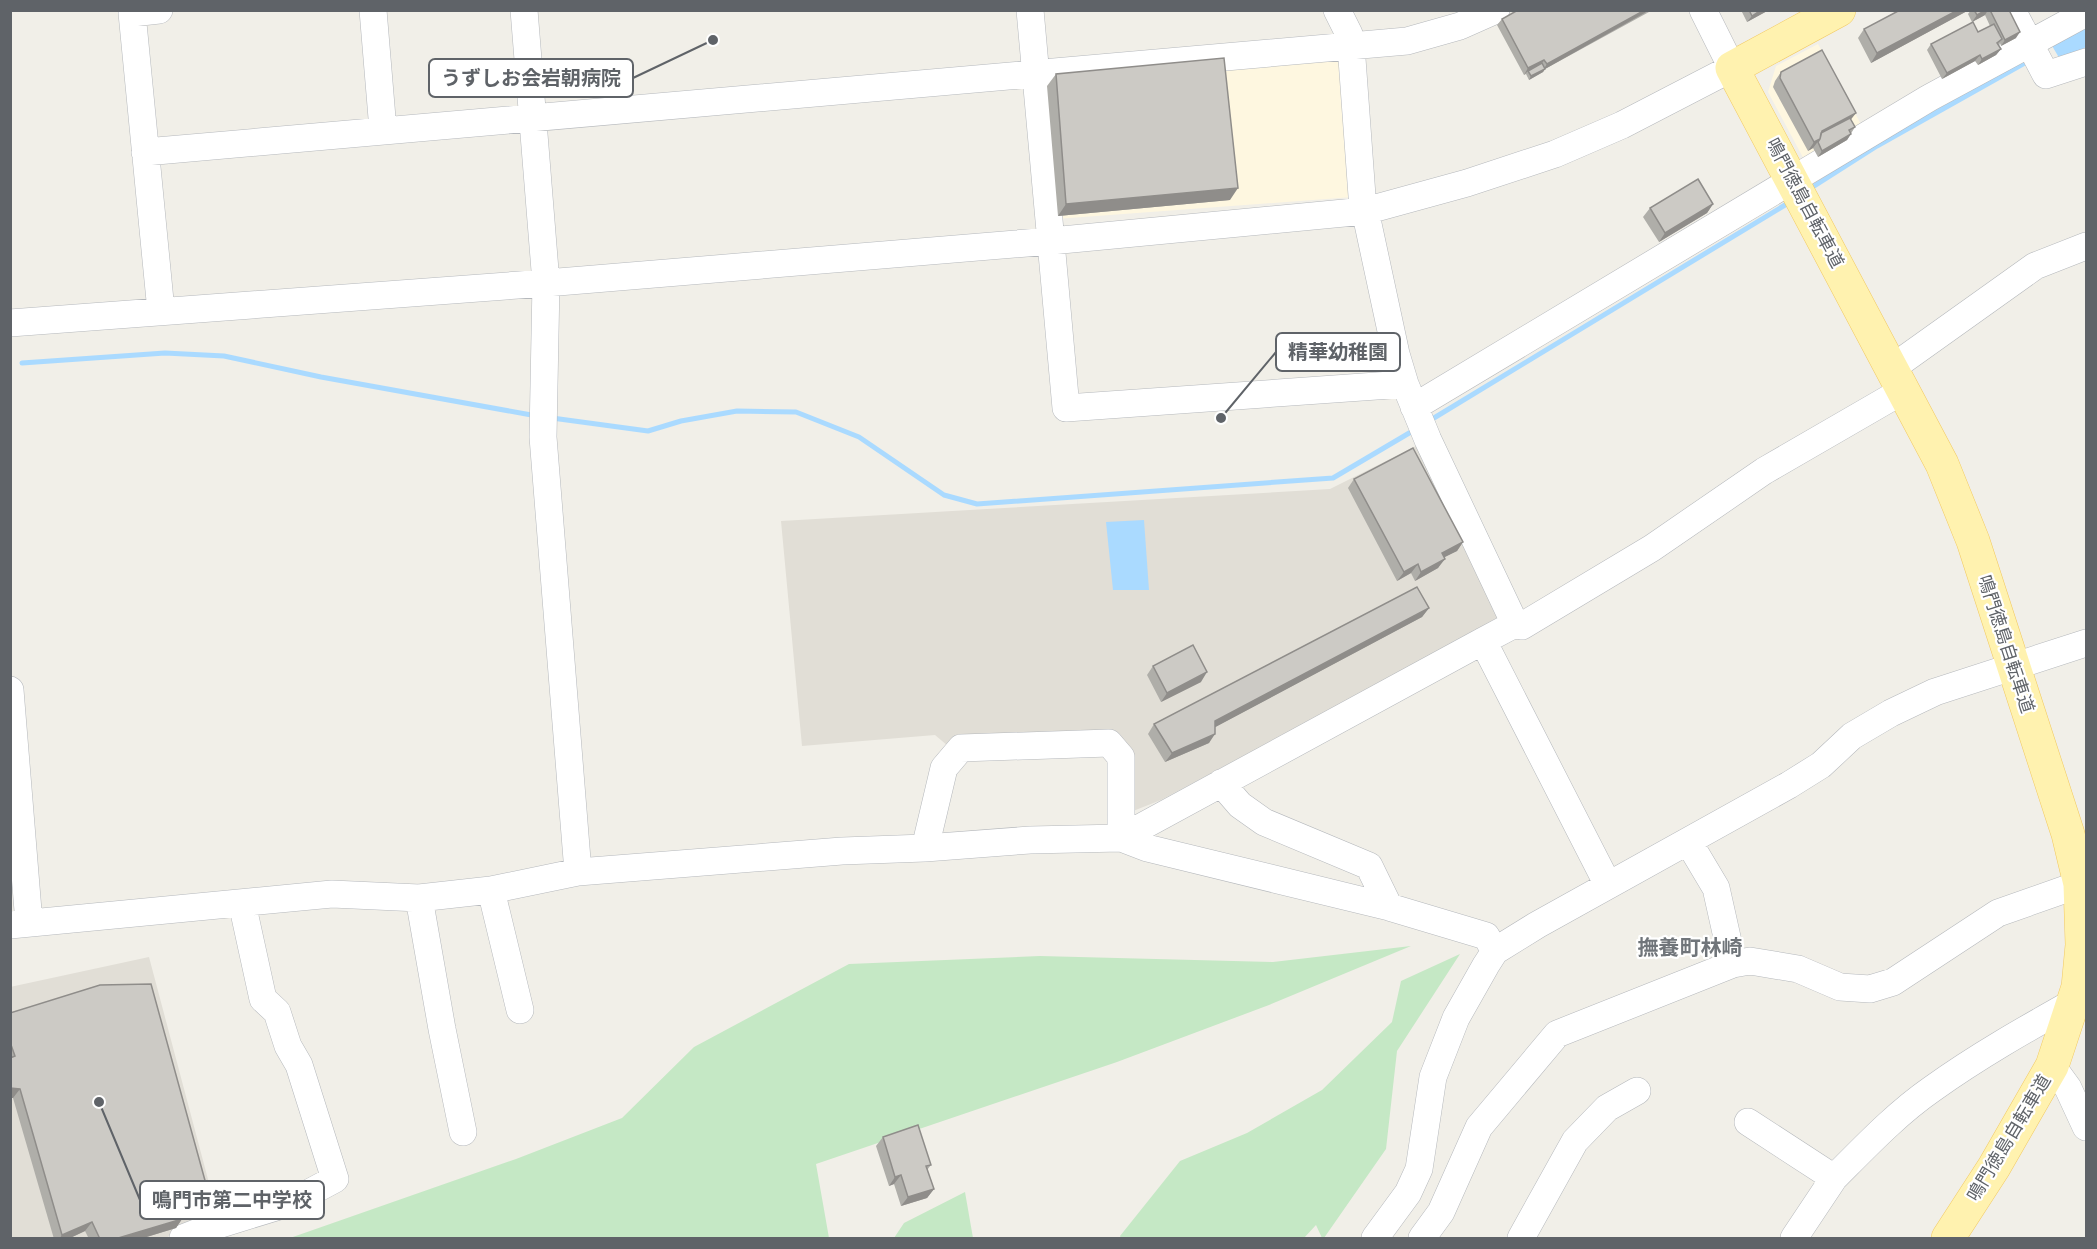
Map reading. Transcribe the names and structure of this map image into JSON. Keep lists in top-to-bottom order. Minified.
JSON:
{"streets":{"main road":["鳴門徳島自転車道"]},"districts":["撫養町林崎"],"places":["うずしお会岩朝病院","精華幼稚園","鳴門市第二中学校"]}
